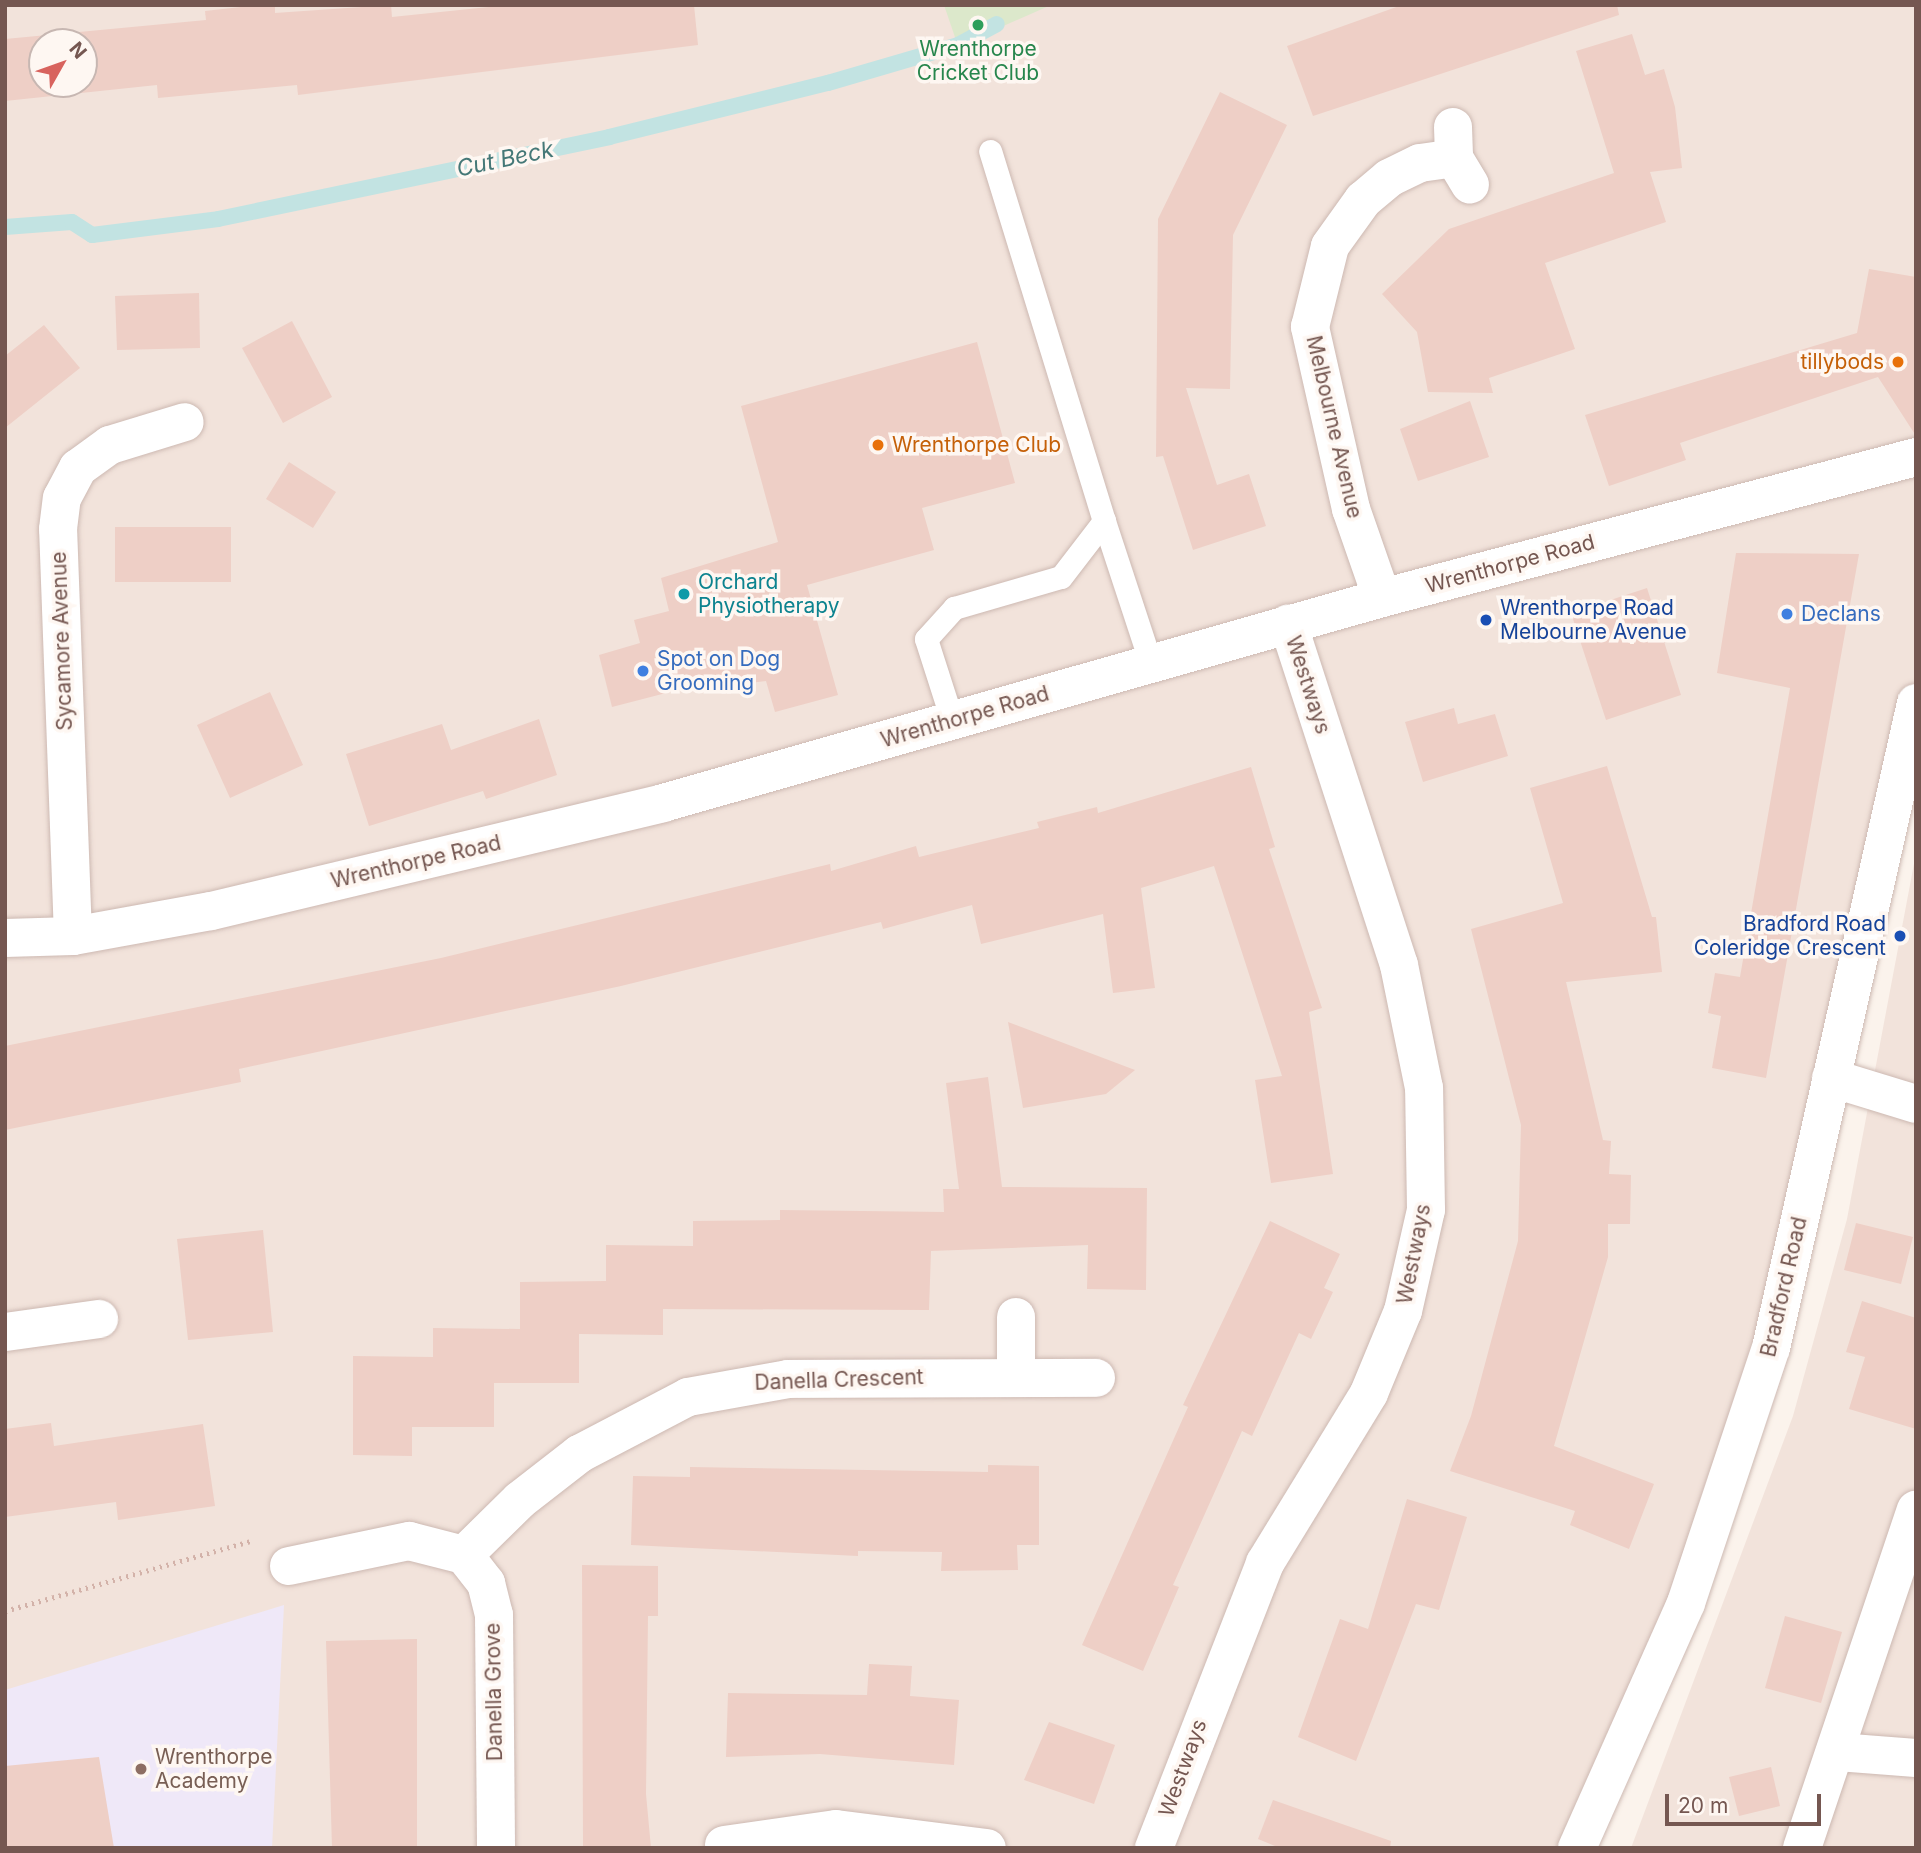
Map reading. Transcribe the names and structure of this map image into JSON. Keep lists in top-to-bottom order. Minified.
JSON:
{"streets":{"street":["Melbourne Avenue","Wrenthorpe Road","Sycamore Avenue","Westways","Bradford Road","Danella Crescent","Danella Grove"]},"crossings":[["Melbourne Avenue","Wrenthorpe Road"],["Wrenthorpe Road","Sycamore Avenue"],["Wrenthorpe Road","Westways"],["Danella Crescent","Danella Grove"]],"water":["Cut Beck"],"places":["Wrenthorpe Cricket Club","tillybods","Wrenthorpe Club","Orchard Physiotherapy","Declans","Wrenthorpe Road Melbourne Avenue","Spot on Dog Grooming","Bradford Road Coleridge Crescent","Wrenthorpe Academy"],"scale_bar":"20 m","north":"top right"}
